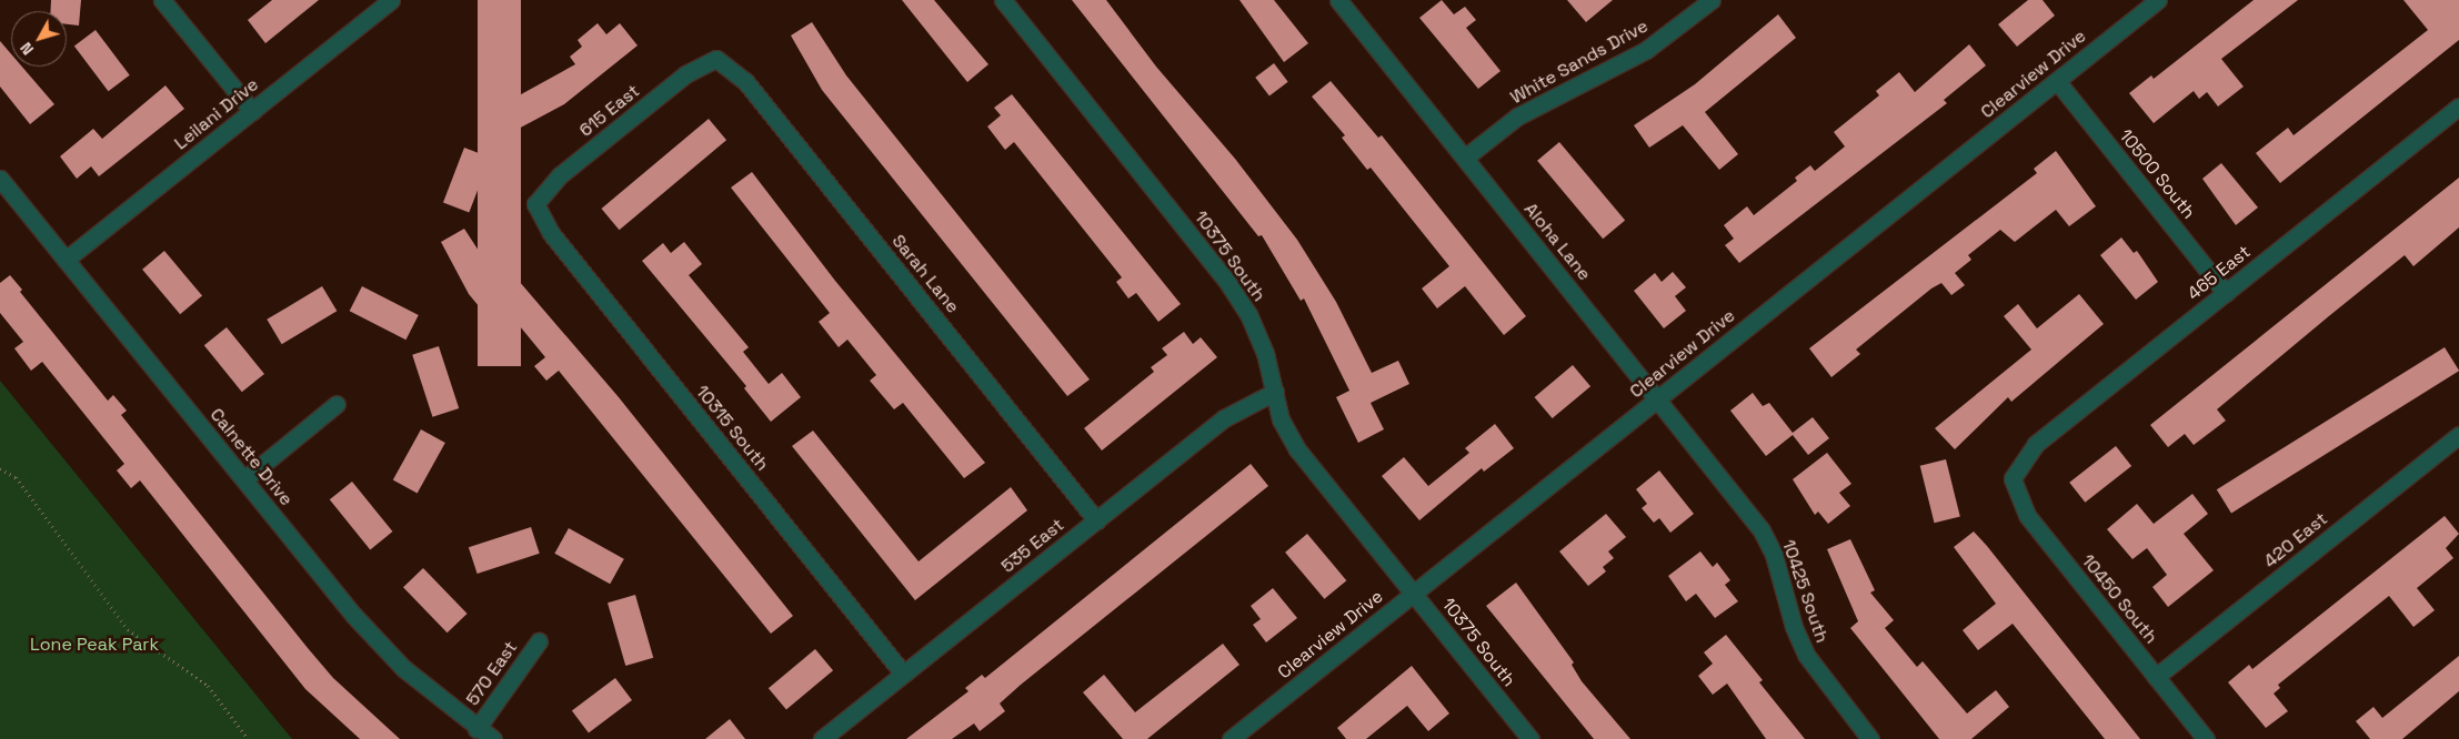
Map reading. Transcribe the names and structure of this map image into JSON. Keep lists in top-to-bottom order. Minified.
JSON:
{"streets":{"street":["White Sands Drive","Clearview Drive","615 East","Leilani Drive","10500 South","Aloha Lane","10375 South","465 East","Sarah Lane","10315 South","Calnette Drive","420 East","535 East","10425 South","10450 South","570 East"]},"crossings":[["White Sands Drive","Aloha Lane"],["Clearview Drive","10500 South"],["Clearview Drive","Aloha Lane"],["Clearview Drive","10375 South"],["615 East","Sarah Lane"],["615 East","10315 South"],["Leilani Drive","Calnette Drive"],["10500 South","465 East"],["Aloha Lane","10425 South"],["10375 South","535 East"],["465 East","10450 South"],["Sarah Lane","535 East"],["10315 South","535 East"],["Calnette Drive","570 East"],["420 East","10450 South"]],"parks":["Lone Peak Park"],"north":"bottom left"}
